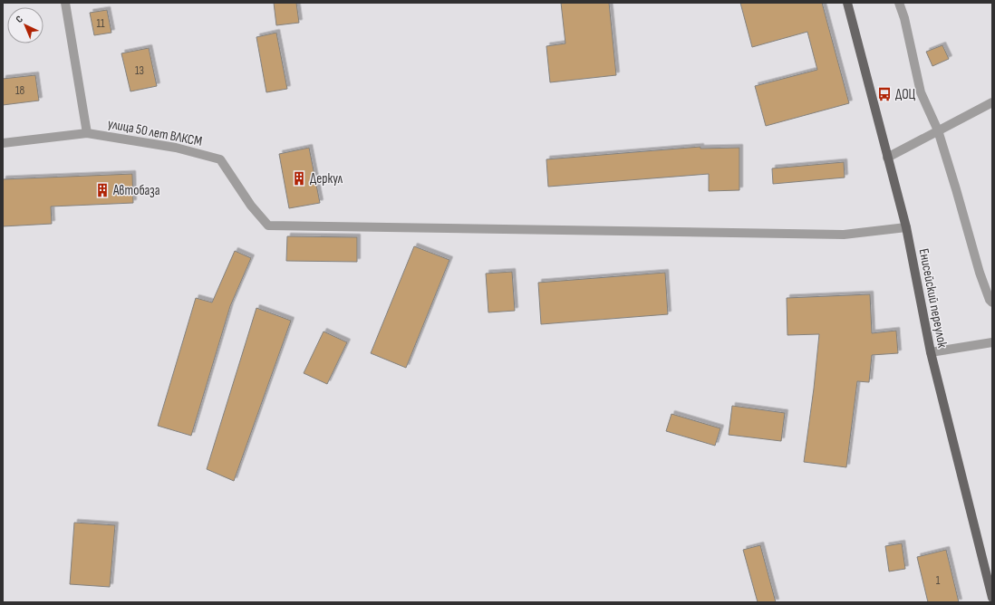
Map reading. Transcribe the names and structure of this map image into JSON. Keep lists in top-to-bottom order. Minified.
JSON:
{"streets":{"main road":["Енисейский переулок"],"street":["улица 50 лет ВЛКСМ"]},"crossings":[["улица 50 лет ВЛКСМ","Енисейский переулок"]],"places":{"bus stop":["ДОЦ"],"building":["Деркул","Автобаза"]},"house_numbers":["11","13","18","1"],"north":"top left"}
